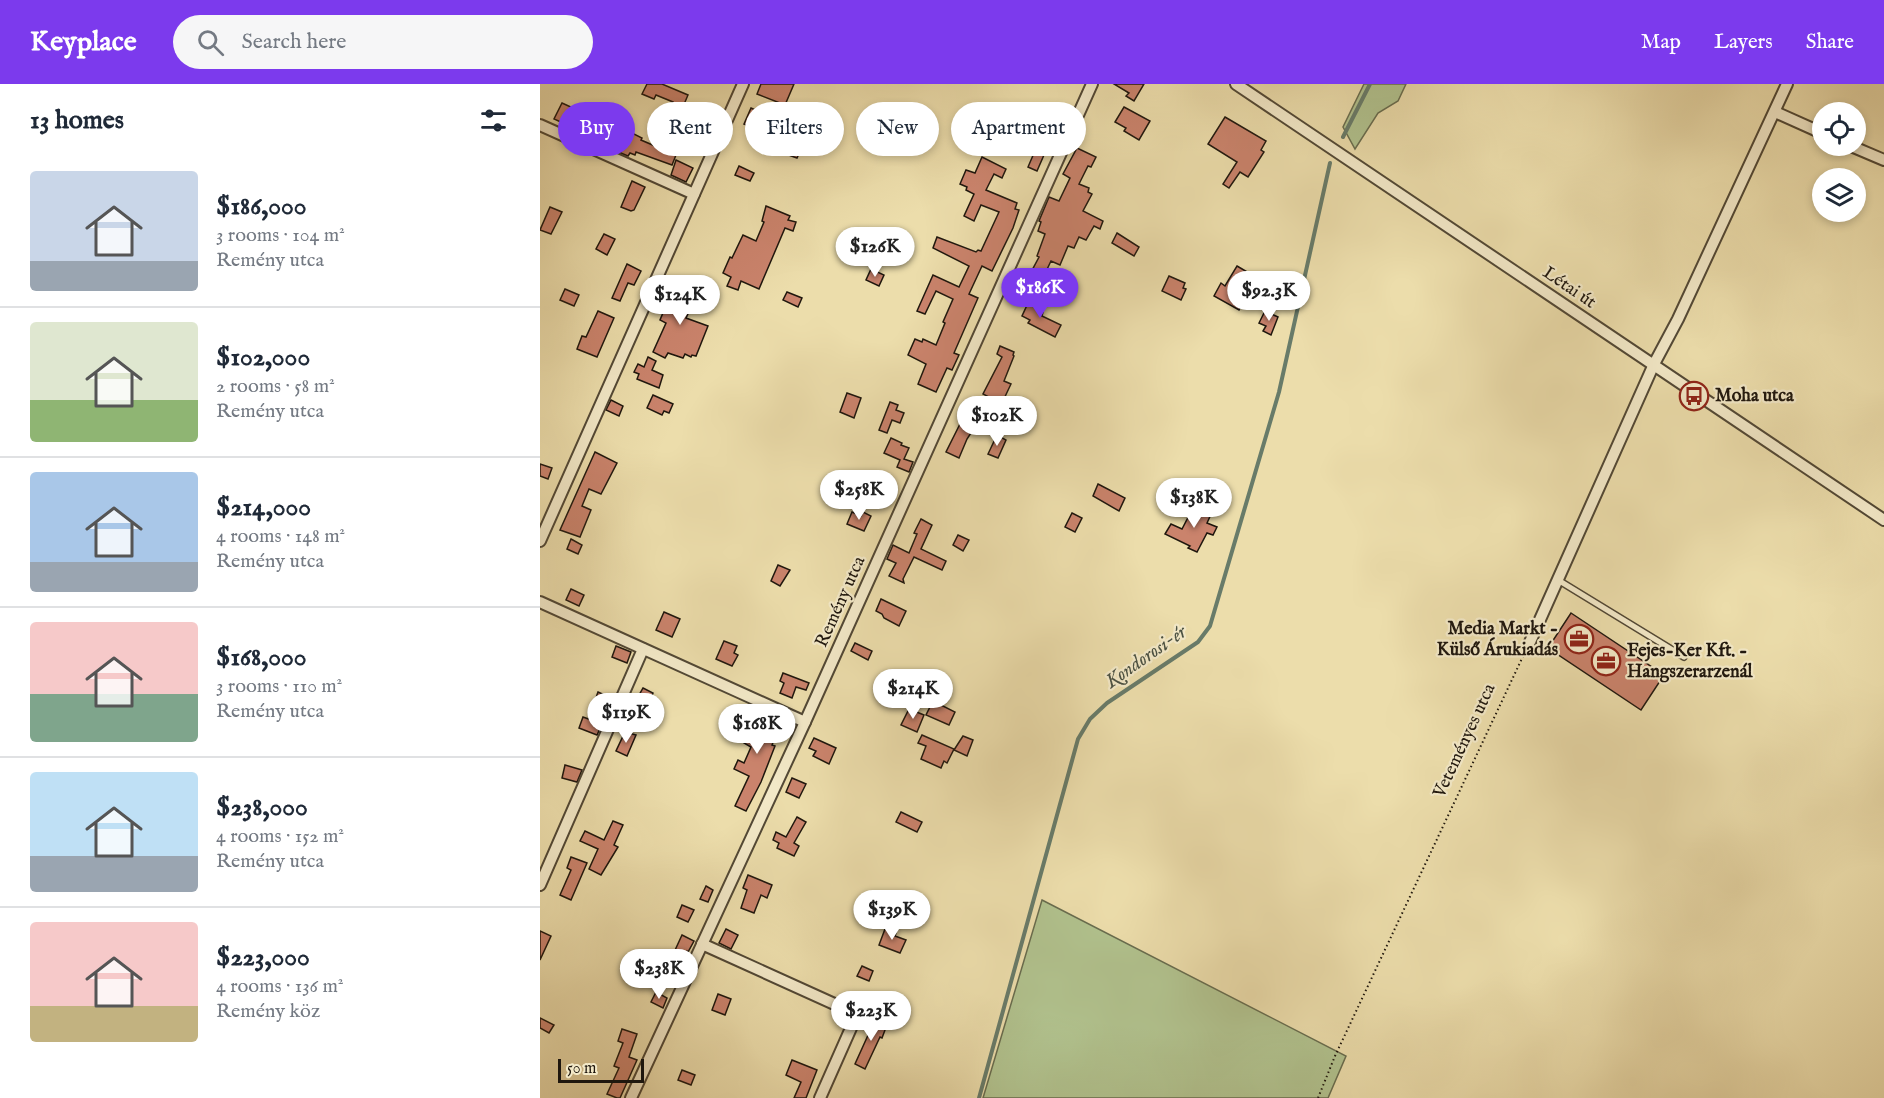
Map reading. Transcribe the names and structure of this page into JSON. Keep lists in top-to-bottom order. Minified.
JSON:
{"streets":{"street":["Létai út","Remény utca"],"path":["Veteményes utca"]},"water":["Kondorosi-ér"],"places":{"bus stop":["Moha utca"],"office":["Media Markt - Külső Árukiadás","Fejes-Ker Kft. - Hangszerarzenál"]},"scale_bar":"50 m","page":{"header":"Keyplace","search":"Search here","nav":["Map","Layers","Share"],"heading":"13 homes","chip":["Buy","Rent","Filters","New","Apartment"],"list":[{"name":"$186,000","note":"3 rooms · 104 m² · Remény utca"},{"name":"$102,000","note":"2 rooms · 58 m² · Remény utca"},{"name":"$214,000","note":"4 rooms · 148 m² · Remény utca"},{"name":"$168,000","note":"3 rooms · 110 m² · Remény utca"},{"name":"$238,000","note":"4 rooms · 152 m² · Remény utca"},{"name":"$223,000","note":"4 rooms · 136 m² · Remény köz"}],"price":["$126K","$186K","$92.3K","$124K","$102K","$258K","$138K","$214K","$119K","$168K","$139K","$238K","$223K"],"scale":"50 m"}}
